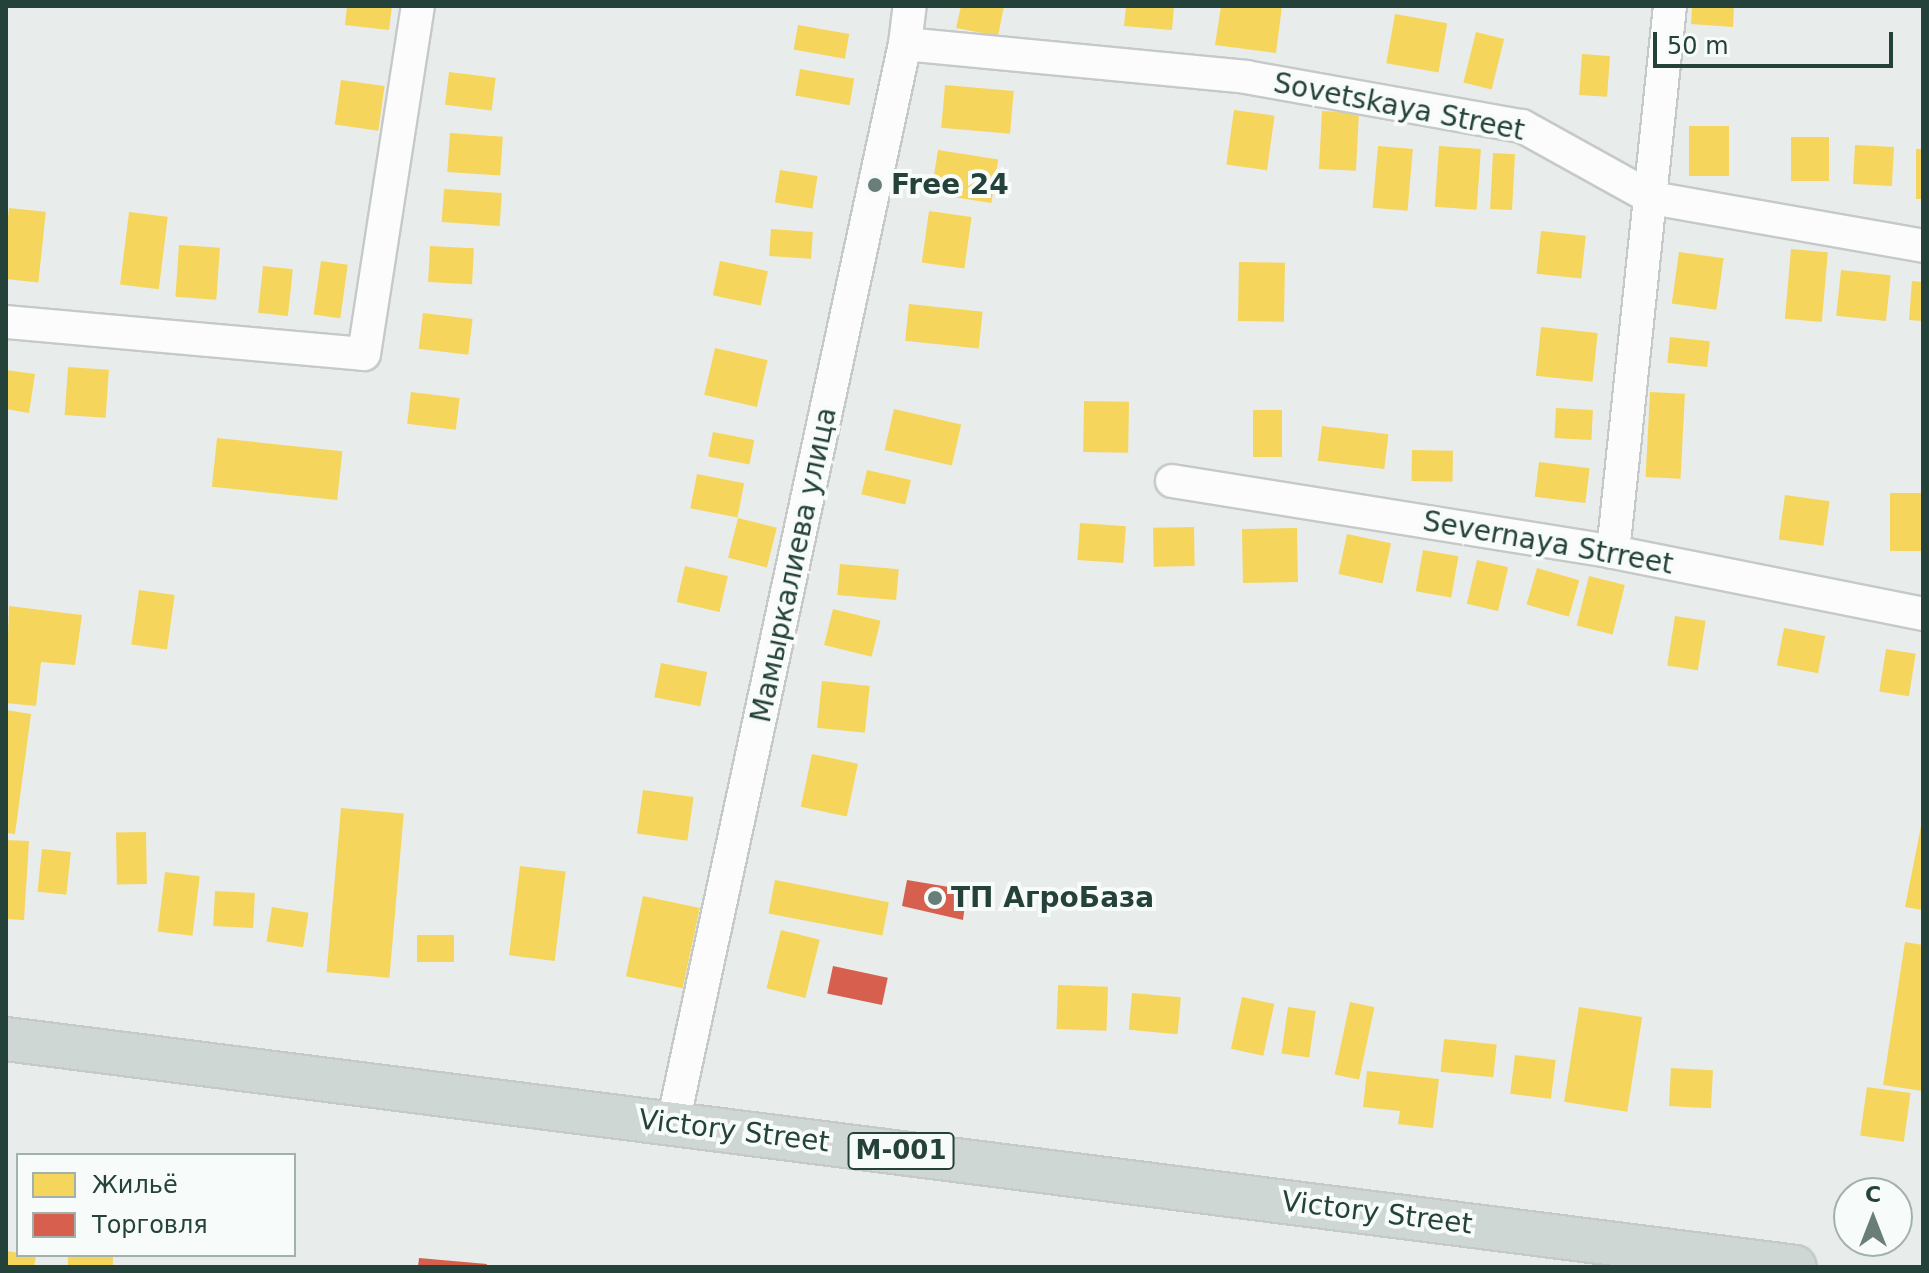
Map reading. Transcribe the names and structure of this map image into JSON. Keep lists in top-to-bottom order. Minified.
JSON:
{"streets":{"main road":["Victory Street","М-001"],"street":["Sovetskaya Street","Severnaya Strreet","Мамыркалиева улица"]},"crossings":[["Sovetskaya Street","Мамыркалиева улица"],["Мамыркалиева улица","Victory Street"]],"places":["Free 24","ТП АгроБаза"],"legend":["Жильё","Торговля"],"scale_bar":"50 m","north":"top"}
